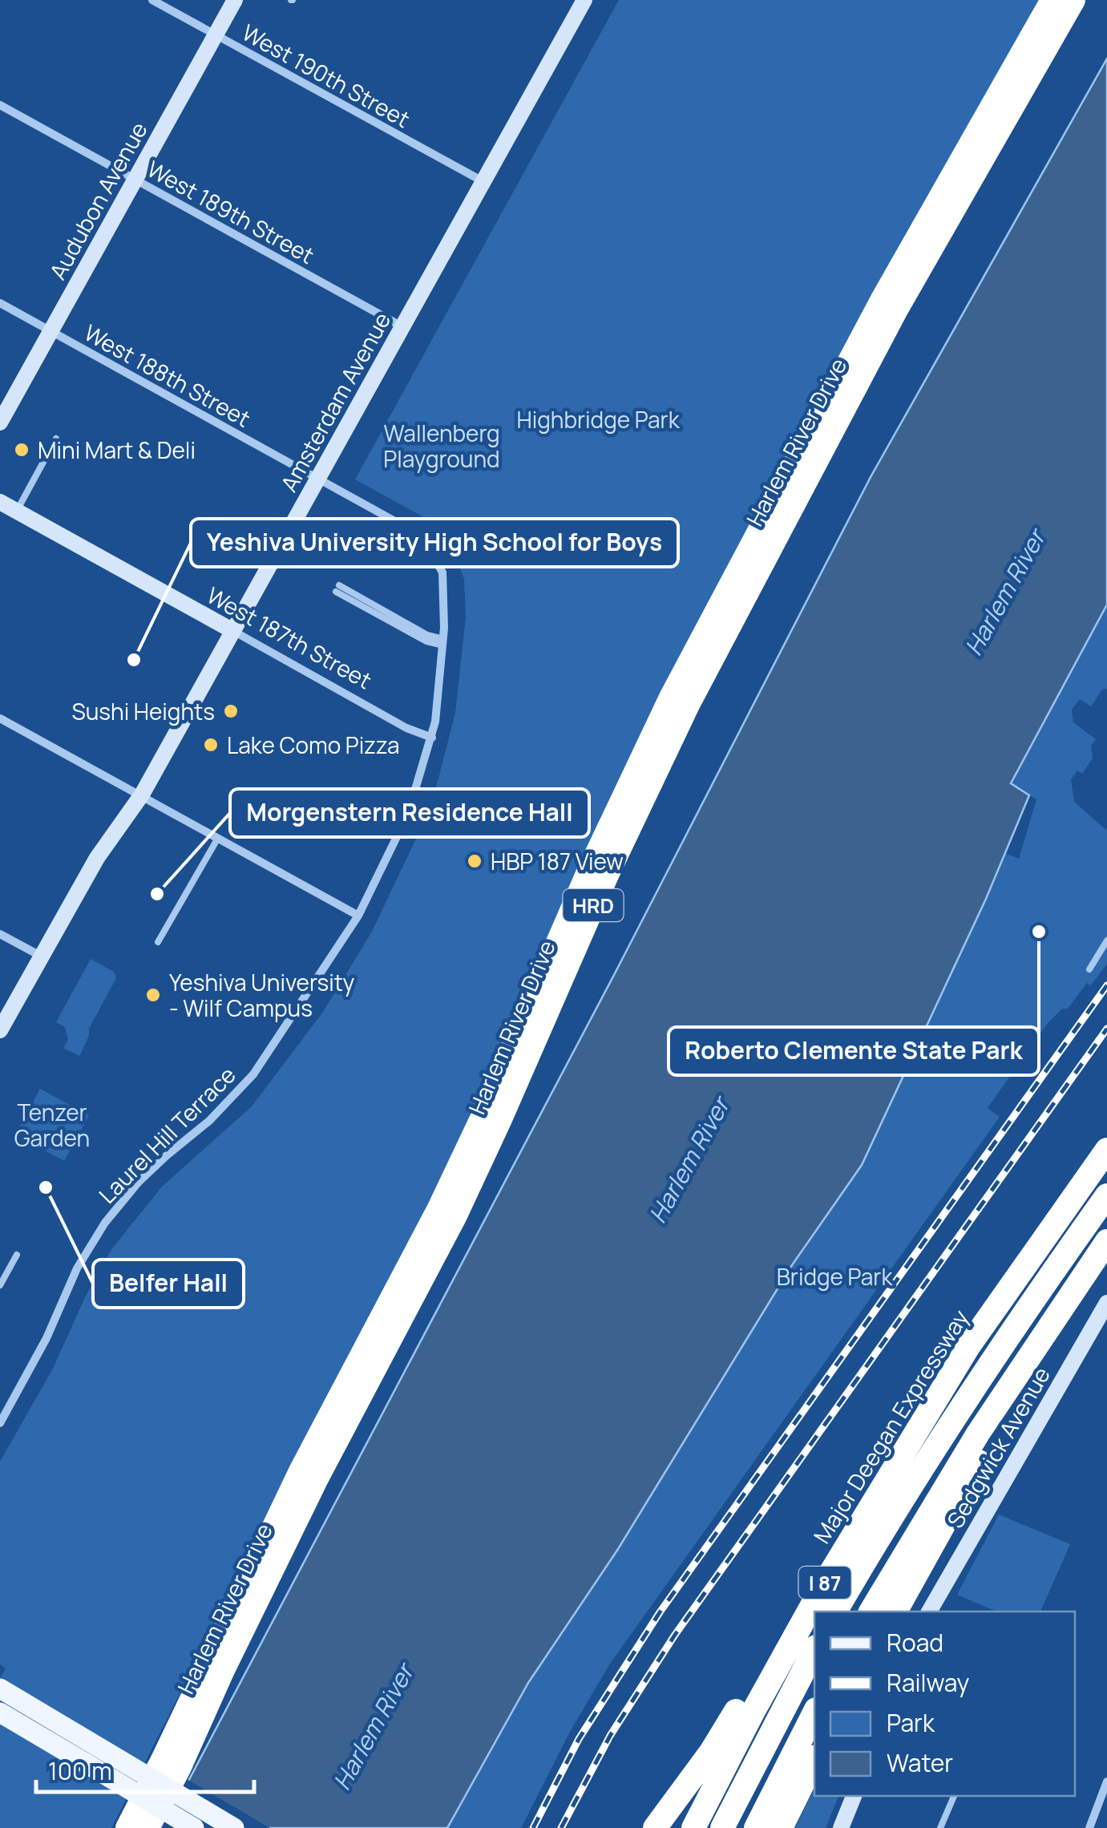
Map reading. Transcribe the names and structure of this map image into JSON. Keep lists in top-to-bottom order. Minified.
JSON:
{"streets":{"highway":["Harlem River Drive","HRD","Major Deegan Expressway","I 87"],"main road":["Audubon Avenue","Amsterdam Avenue","West 187th Street","Sedgwick Avenue"],"street":["West 190th Street","West 189th Street","West 188th Street","Laurel Hill Terrace"]},"crossings":[["West 190th Street","Audubon Avenue"],["West 190th Street","Amsterdam Avenue"],["Audubon Avenue","West 189th Street"],["Audubon Avenue","West 188th Street"],["West 189th Street","Amsterdam Avenue"],["West 188th Street","Amsterdam Avenue"],["West 188th Street","Laurel Hill Terrace"],["Amsterdam Avenue","West 187th Street"],["Amsterdam Avenue","Laurel Hill Terrace"],["West 187th Street","Laurel Hill Terrace"]],"water":["Harlem River"],"parks":["Highbridge Park","Wallenberg Playground","Tenzer Garden","Bridge Park"],"places":["Mini Mart & Deli","Yeshiva University High School for Boys","Sushi Heights","Lake Como Pizza","HBP 187 View","Morgenstern Residence Hall","Roberto Clemente State Park","Yeshiva University - Wilf Campus","Belfer Hall"],"legend":["Road","Railway","Park","Water"],"scale_bar":"100 m"}
